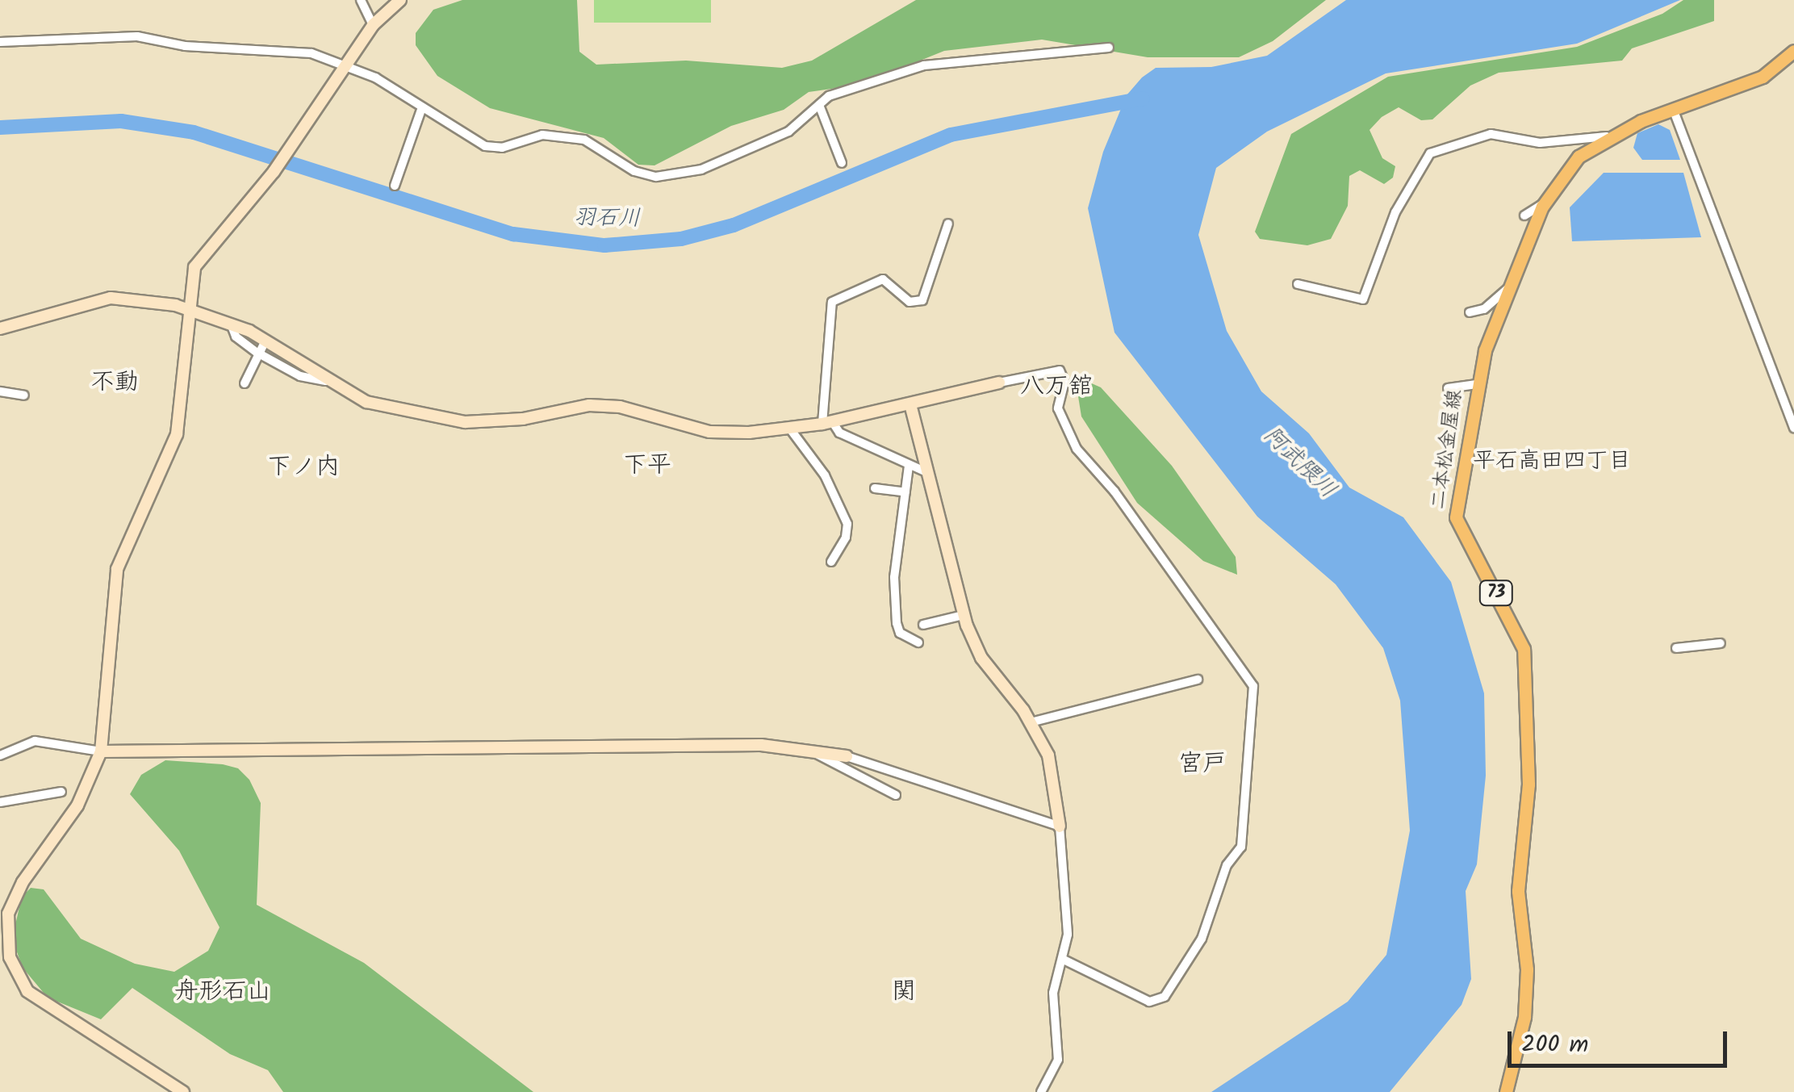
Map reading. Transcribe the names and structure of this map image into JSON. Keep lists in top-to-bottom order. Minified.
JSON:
{"streets":{"main road":["二本松金屋線","73"]},"districts":["不動","八万舘","平石高田四丁目","下平","下ノ内","宮戸","舟形石山","関"],"water":["羽石川","阿武隈川"],"scale_bar":"200 m"}
